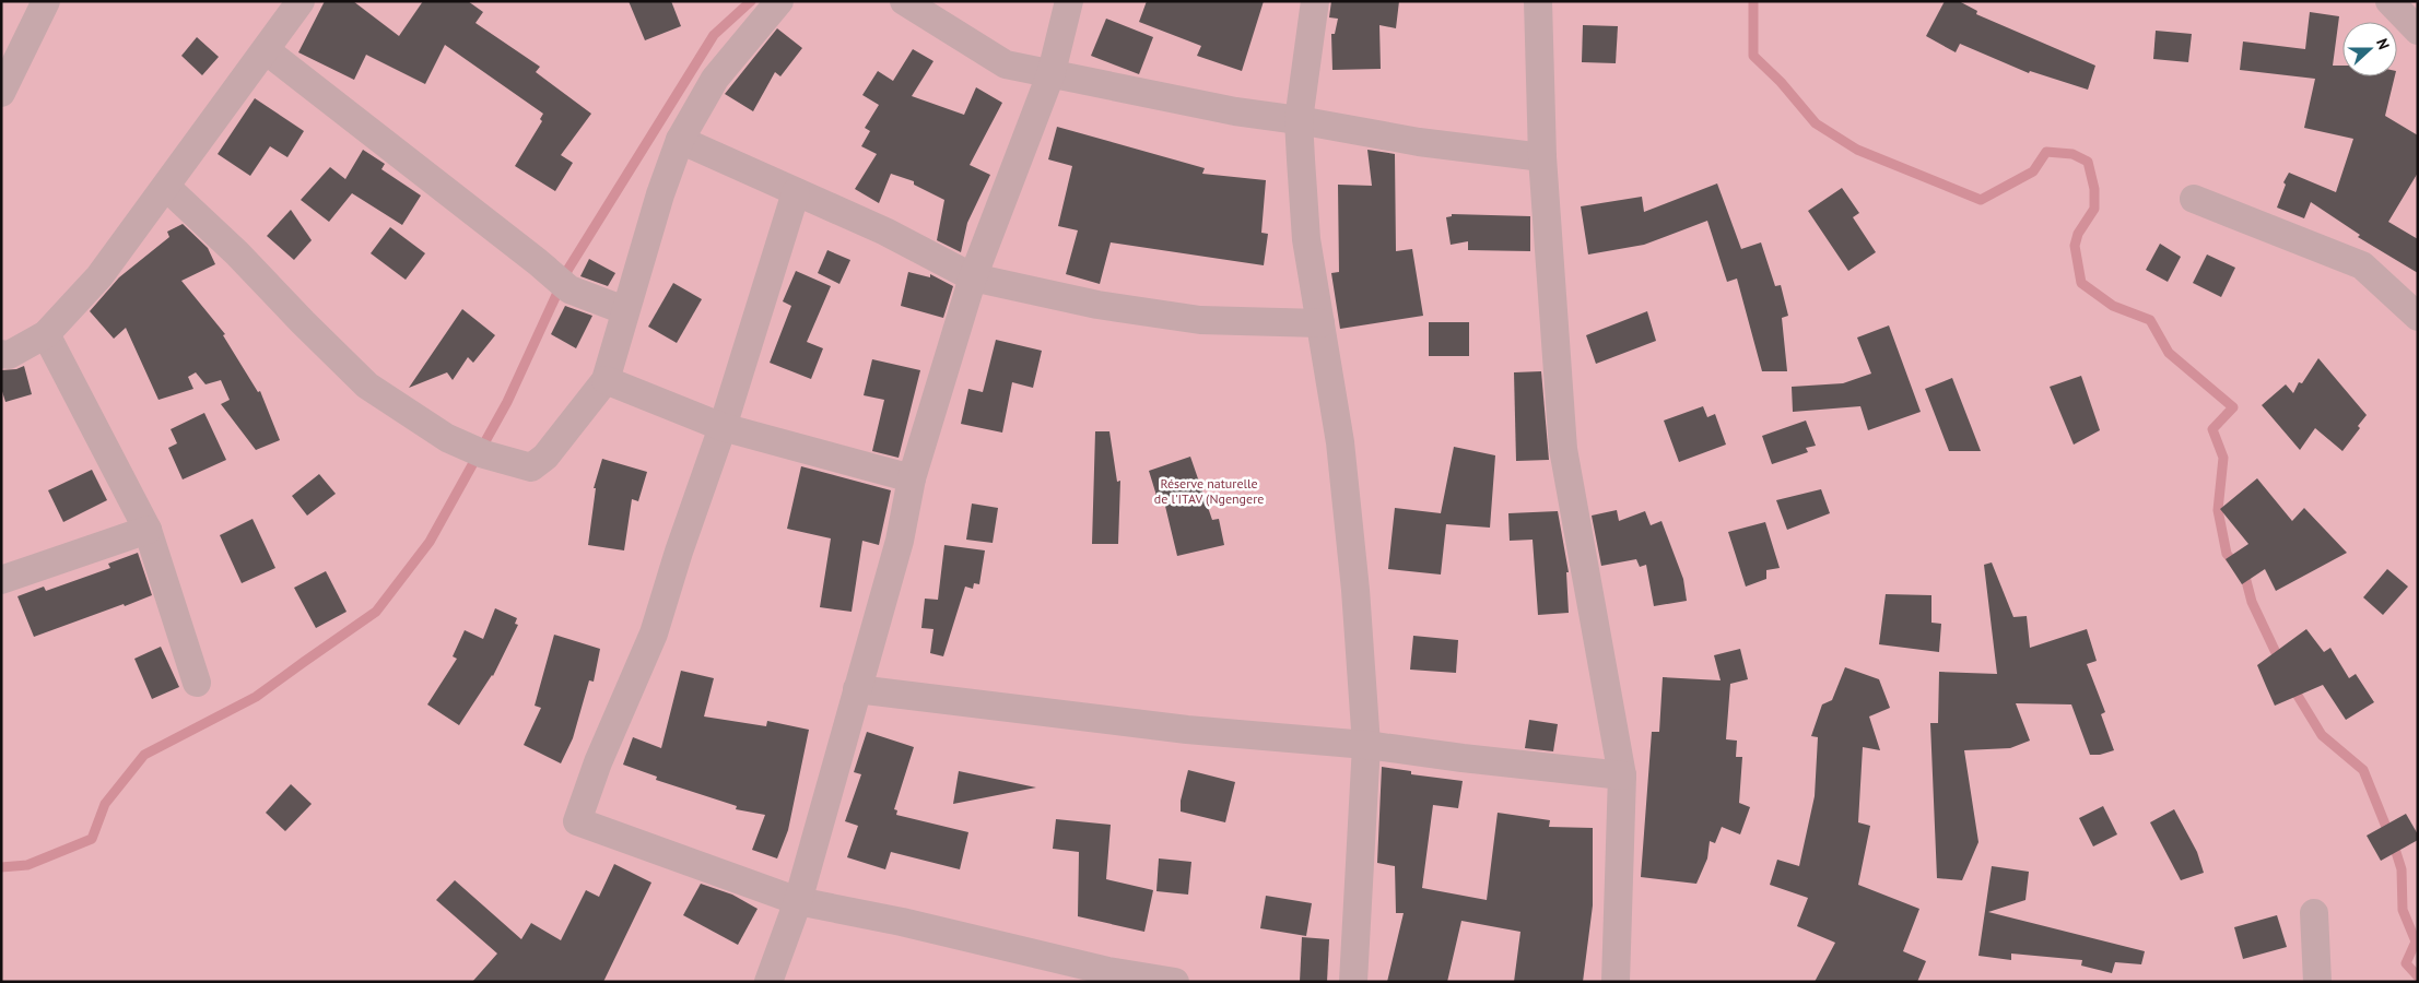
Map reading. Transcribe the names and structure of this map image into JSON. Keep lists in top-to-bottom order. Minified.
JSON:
{"parks":["Réserve naturelle de l'ITAV (Ngengere"],"north":"right"}
